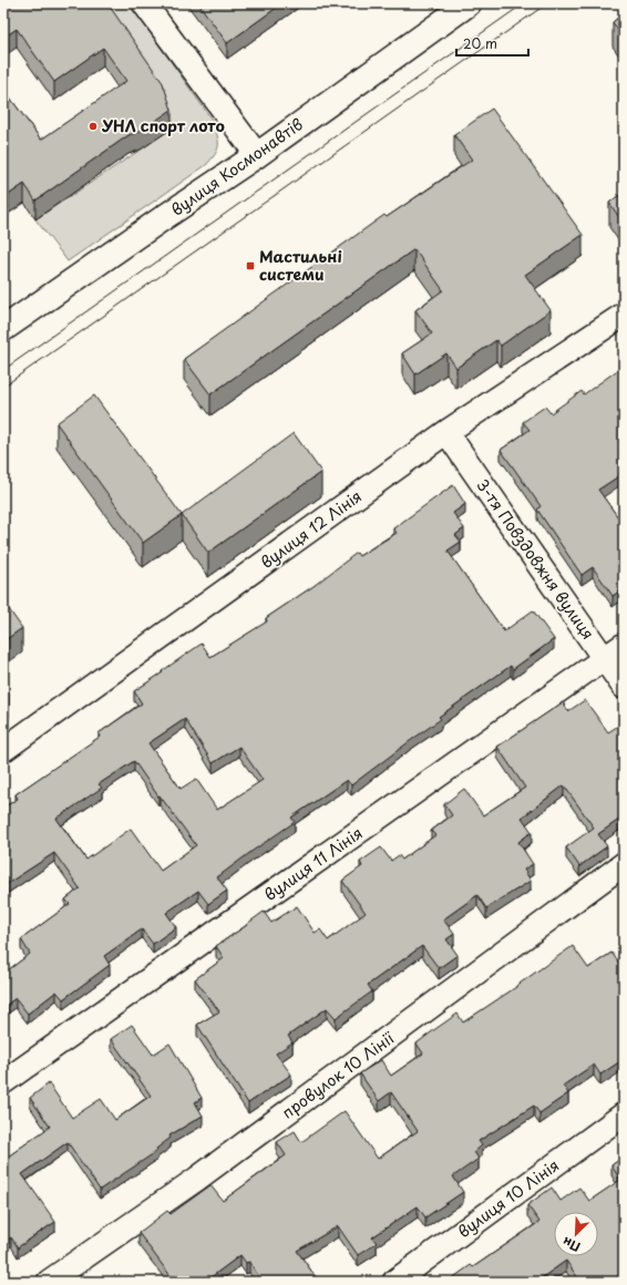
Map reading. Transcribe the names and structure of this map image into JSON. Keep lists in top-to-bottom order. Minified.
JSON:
{"streets":{"main road":["вулиця Космонавтів"],"street":["вулиця 12 Лінія","3-тя Повздовжня вулиця","вулиця 11 Лінія","провулок 10 Лінії","вулиця 10 Лінія"]},"crossings":[["вулиця 12 Лінія","3-тя Повздовжня вулиця"],["3-тя Повздовжня вулиця","вулиця 11 Лінія"]],"places":{"other":["УНЛ спорт лото"],"transit":["Мастильні системи"]},"scale_bar":"20 m","north":"bottom left"}
